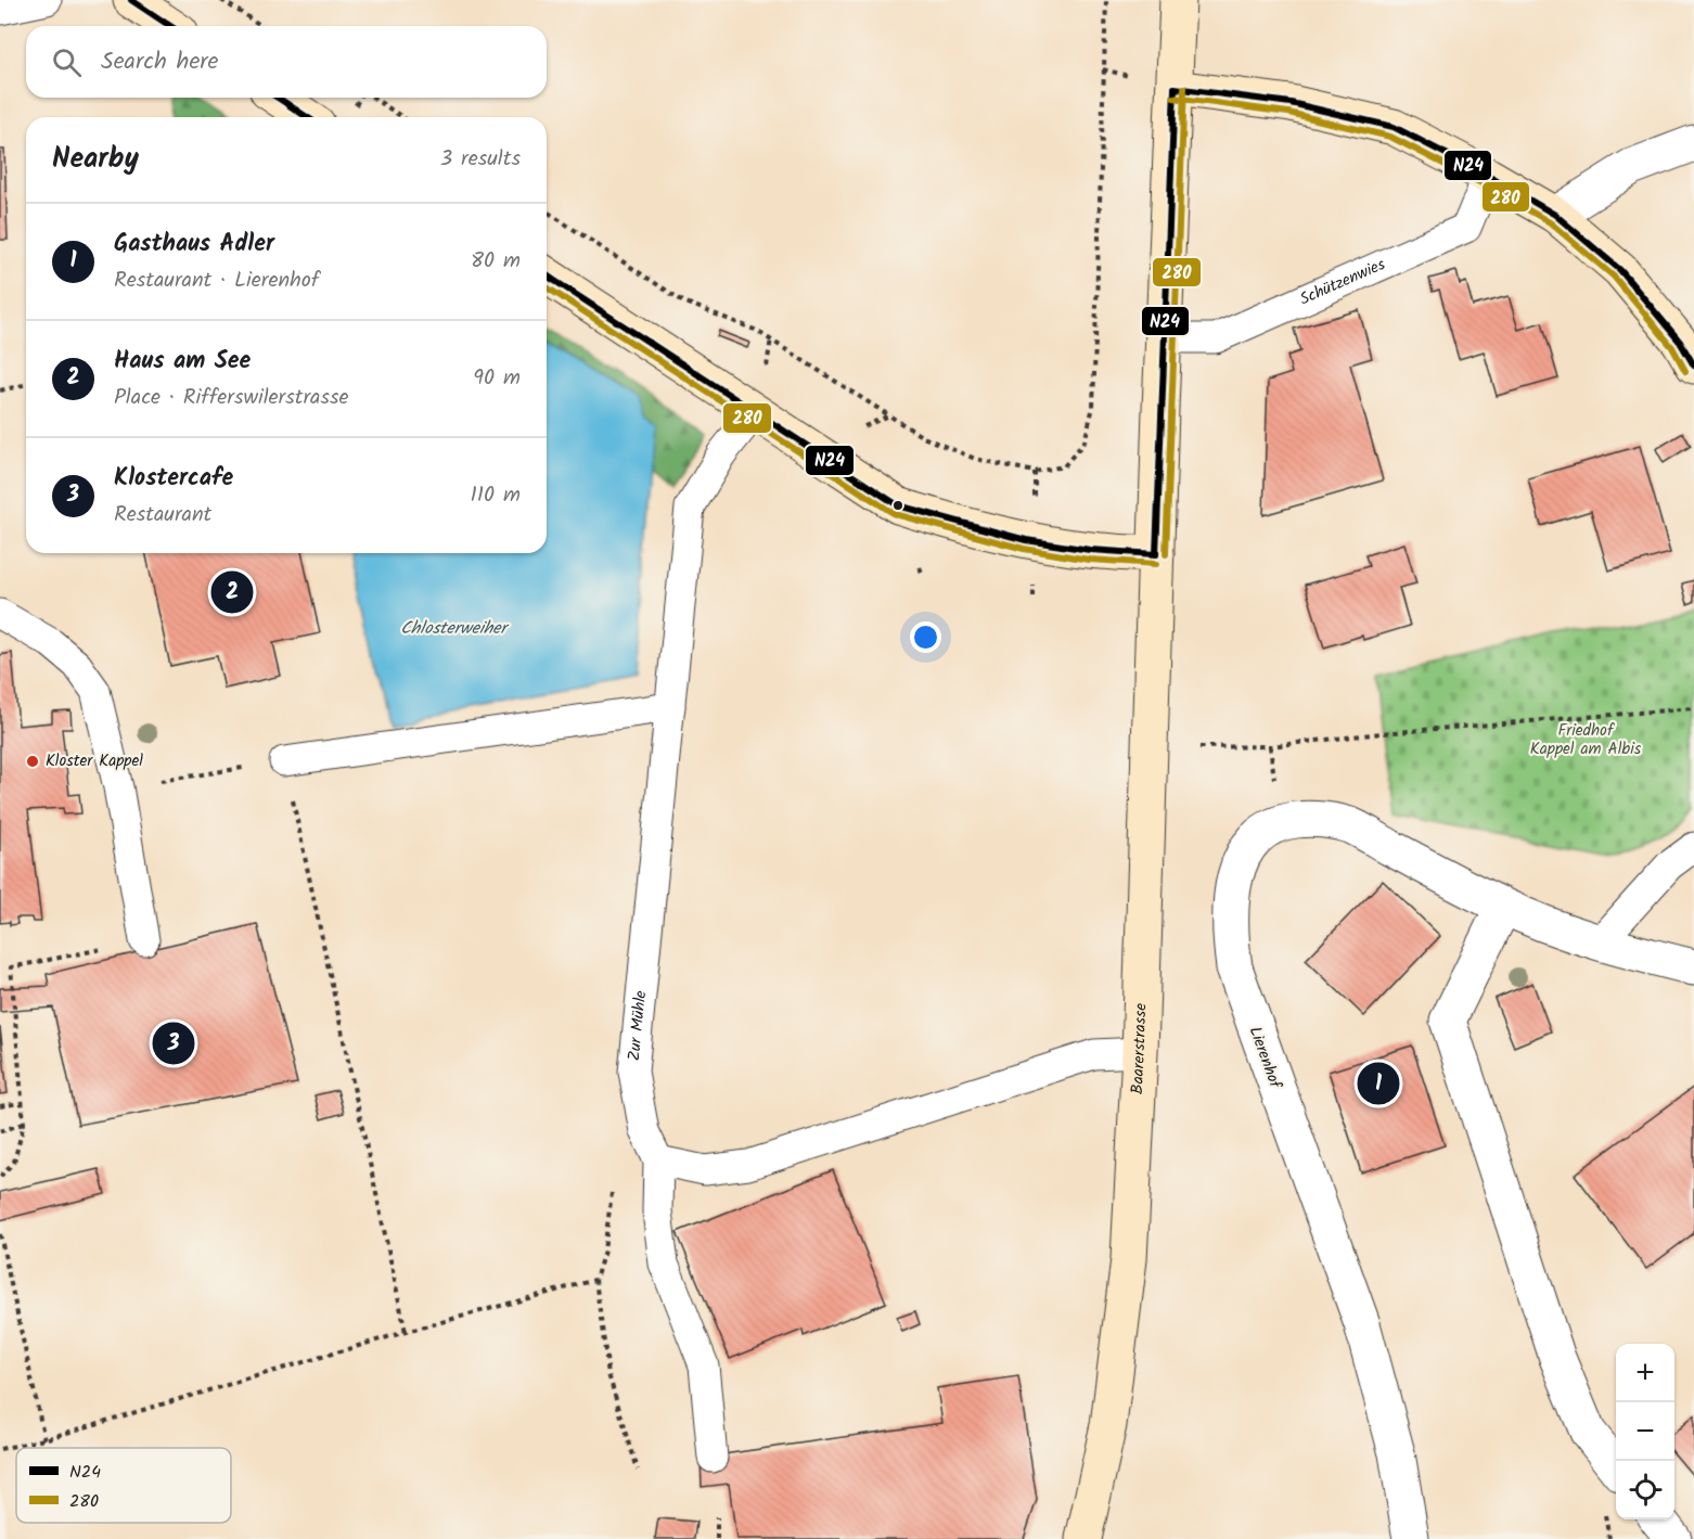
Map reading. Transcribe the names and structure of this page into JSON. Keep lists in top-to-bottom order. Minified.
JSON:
{"streets":{"street":["Baarerstrasse","Lierenhof"],"lane":["Schützenwies","Zur Mühle"]},"crossings":[["Schützenwies","Baarerstrasse"]],"water":["Chlosterweiher"],"parks":["Friedhof Kappel am Albis"],"places":["Kloster Kappel"],"lines":["transit line N24","transit line 280"],"legend":["N24","280"],"page":{"search":"Search here","heading":["Nearby","3 results"],"list":[{"mark":"1","name":"Gasthaus Adler","note":"Restaurant · Lierenhof","value":"80 m"},{"mark":"2","name":"Haus am See","note":"Place · Rifferswilerstrasse","value":"90 m"},{"mark":"3","name":"Klostercafe","note":"Restaurant","value":"110 m"}],"pins":["2","3","1"],"map_buttons":["+","−"]}}
